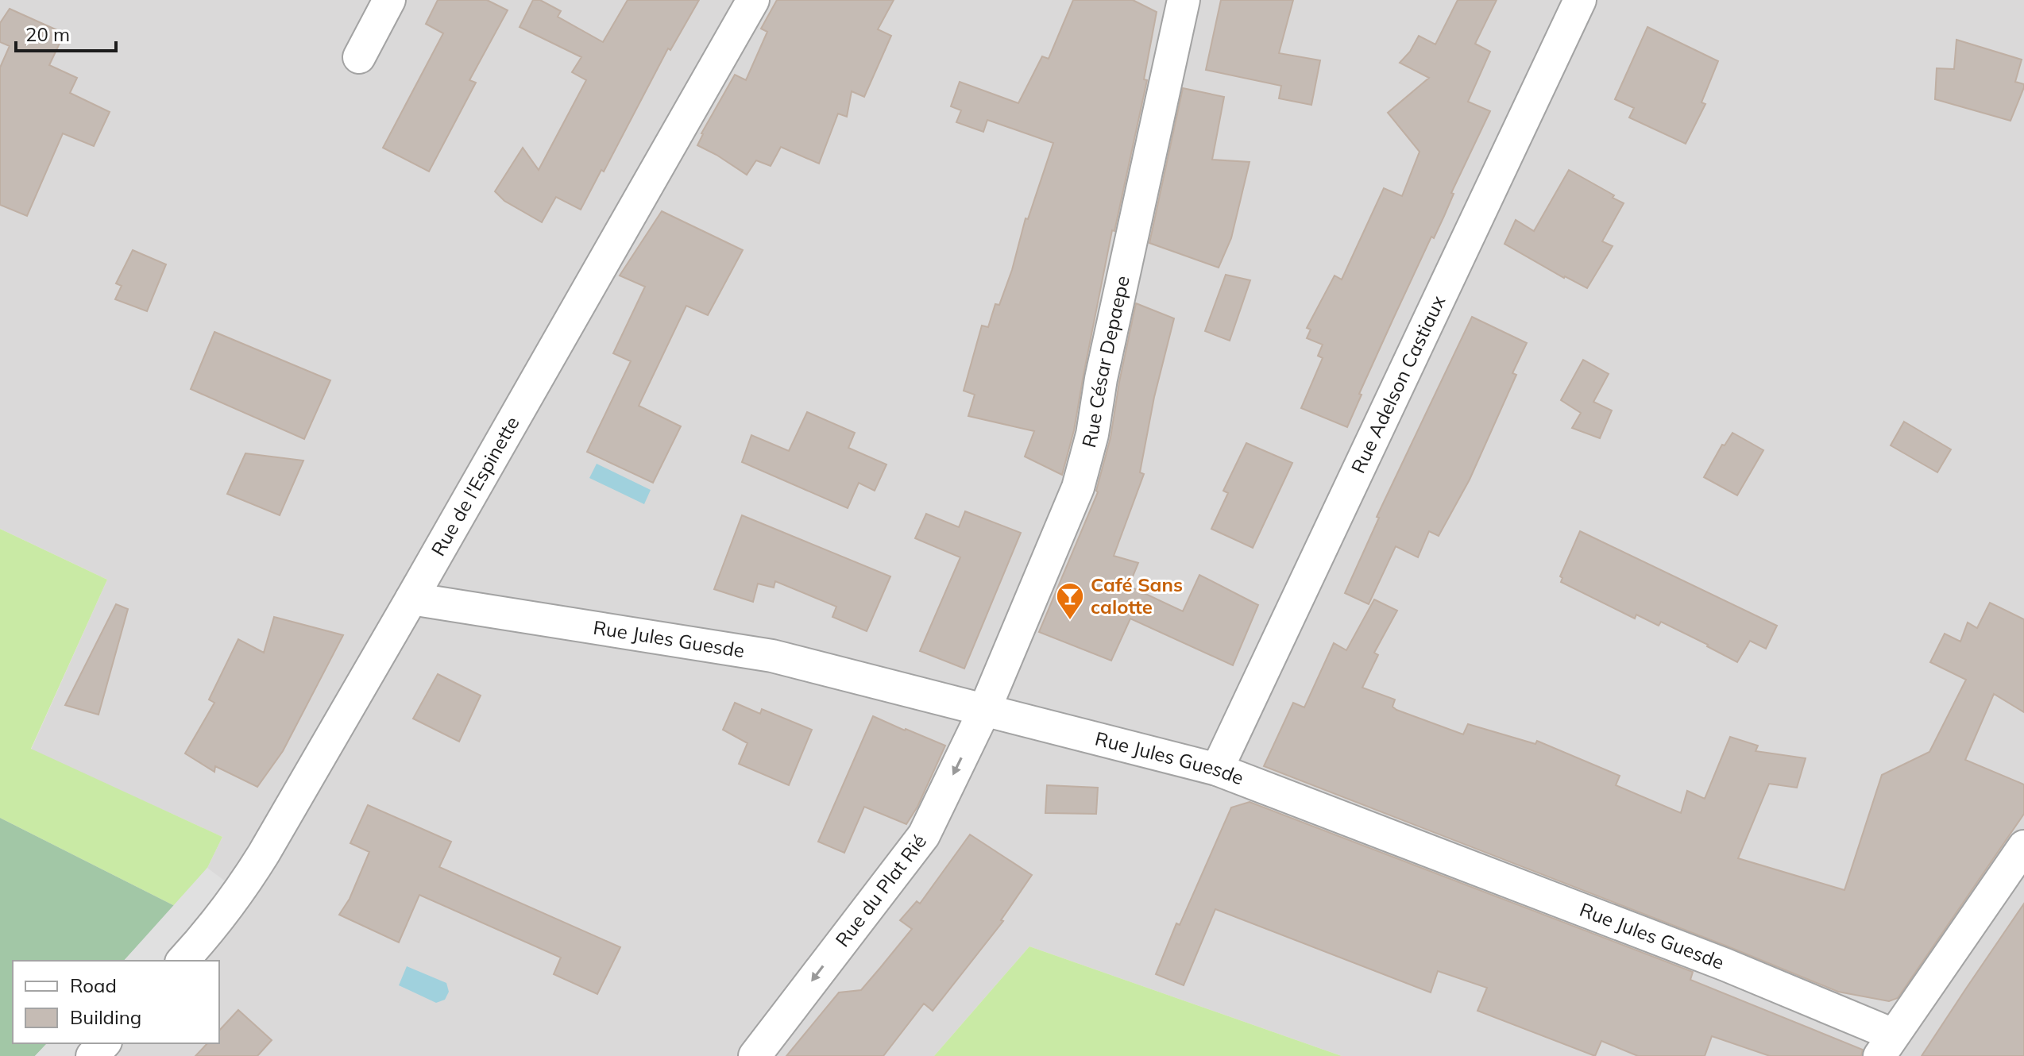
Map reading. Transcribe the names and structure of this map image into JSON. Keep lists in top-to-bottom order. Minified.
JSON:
{"streets":{"street":["Rue César Depaepe","Rue Adelson Castiaux","Rue de l'Espinette","Rue Jules Guesde","Rue du Plat Rié"]},"crossings":[["Rue César Depaepe","Rue Jules Guesde"],["Rue César Depaepe","Rue du Plat Rié"],["Rue Adelson Castiaux","Rue Jules Guesde"],["Rue de l'Espinette","Rue Jules Guesde"],["Rue Jules Guesde","Rue du Plat Rié"]],"one_way":["Rue du Plat Rié"],"places":{"bar":["Café Sans calotte"]},"legend":["Road","Building"],"scale_bar":"20 m"}
